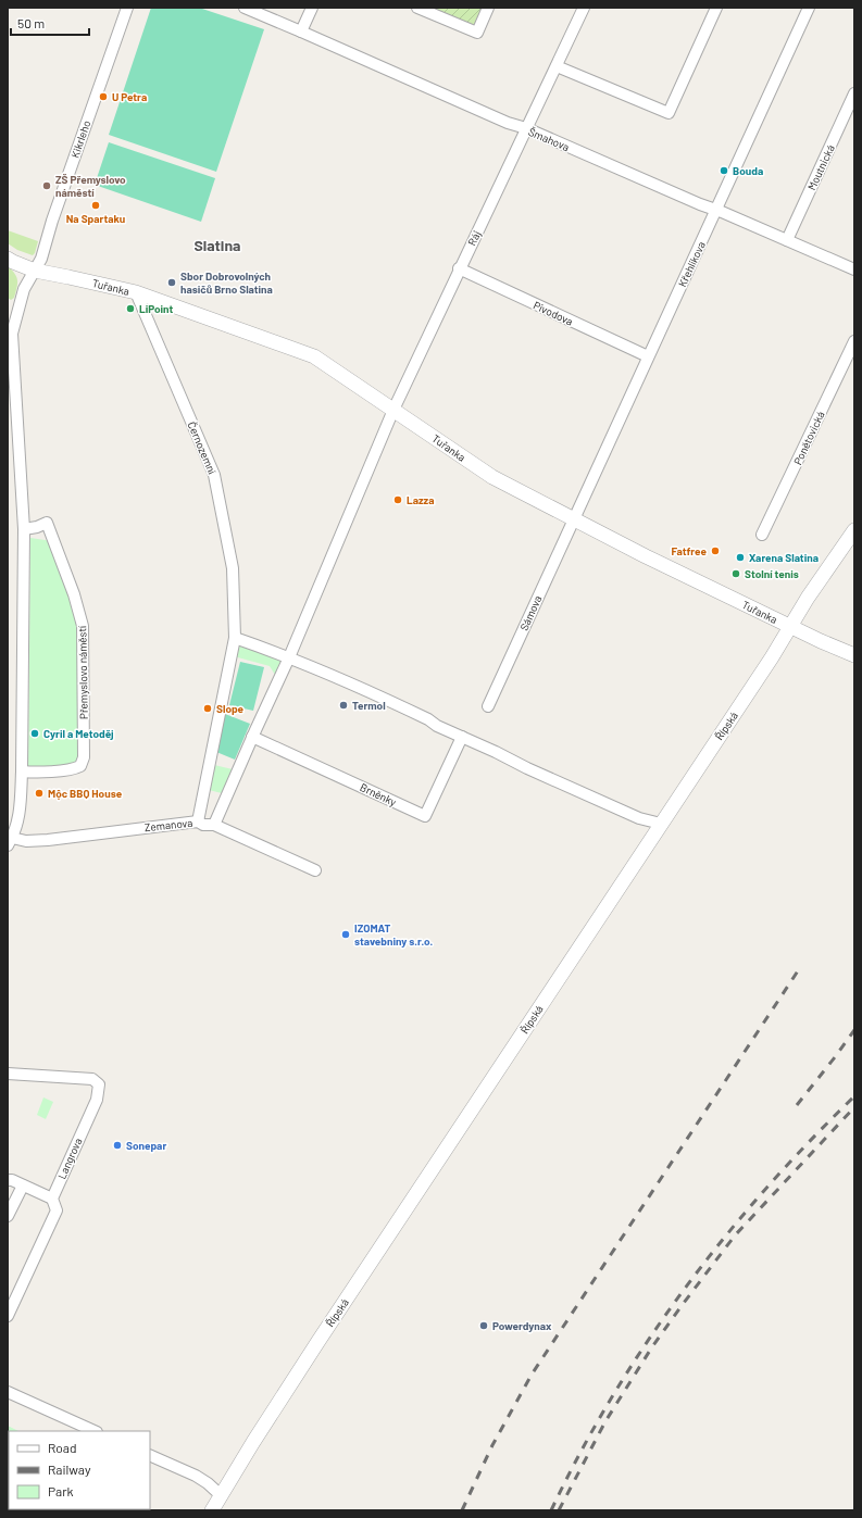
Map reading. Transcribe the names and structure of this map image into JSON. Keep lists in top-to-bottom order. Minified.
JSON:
{"streets":{"street":["Kikrleho","Šmahova","Moutnická","Ráj","Křehlíkova","Tuřanka","Pivodova","Ponětovická","Černozemní","Sámova","Přemyslovo náměstí","Řípská","Brněnky","Zemanova","Langrova"]},"crossings":[["Kikrleho","Tuřanka"],["Šmahova","Moutnická"],["Šmahova","Ráj"],["Šmahova","Křehlíkova"],["Ráj","Tuřanka"],["Ráj","Pivodova"],["Křehlíkova","Tuřanka"],["Křehlíkova","Pivodova"],["Křehlíkova","Sámova"],["Tuřanka","Černozemní"],["Tuřanka","Sámova"],["Tuřanka","Řípská"],["Černozemní","Zemanova"]],"districts":["Slatina"],"places":["U Petra","Bouda","ZŠ Přemyslovo náměstí","Na Spartaku","Sbor Dobrovolných hasičů Brno Slatina","LiPoint","Lazza","Fatfree","Xarena Slatina","Stolní tenis","Termol","Slope","Cyril a Metoděj","Mộc BBQ House","IZOMAT stavebniny s.r.o.","Sonepar","Powerdynax"],"legend":["Road","Railway","Park"],"scale_bar":"50 m"}
